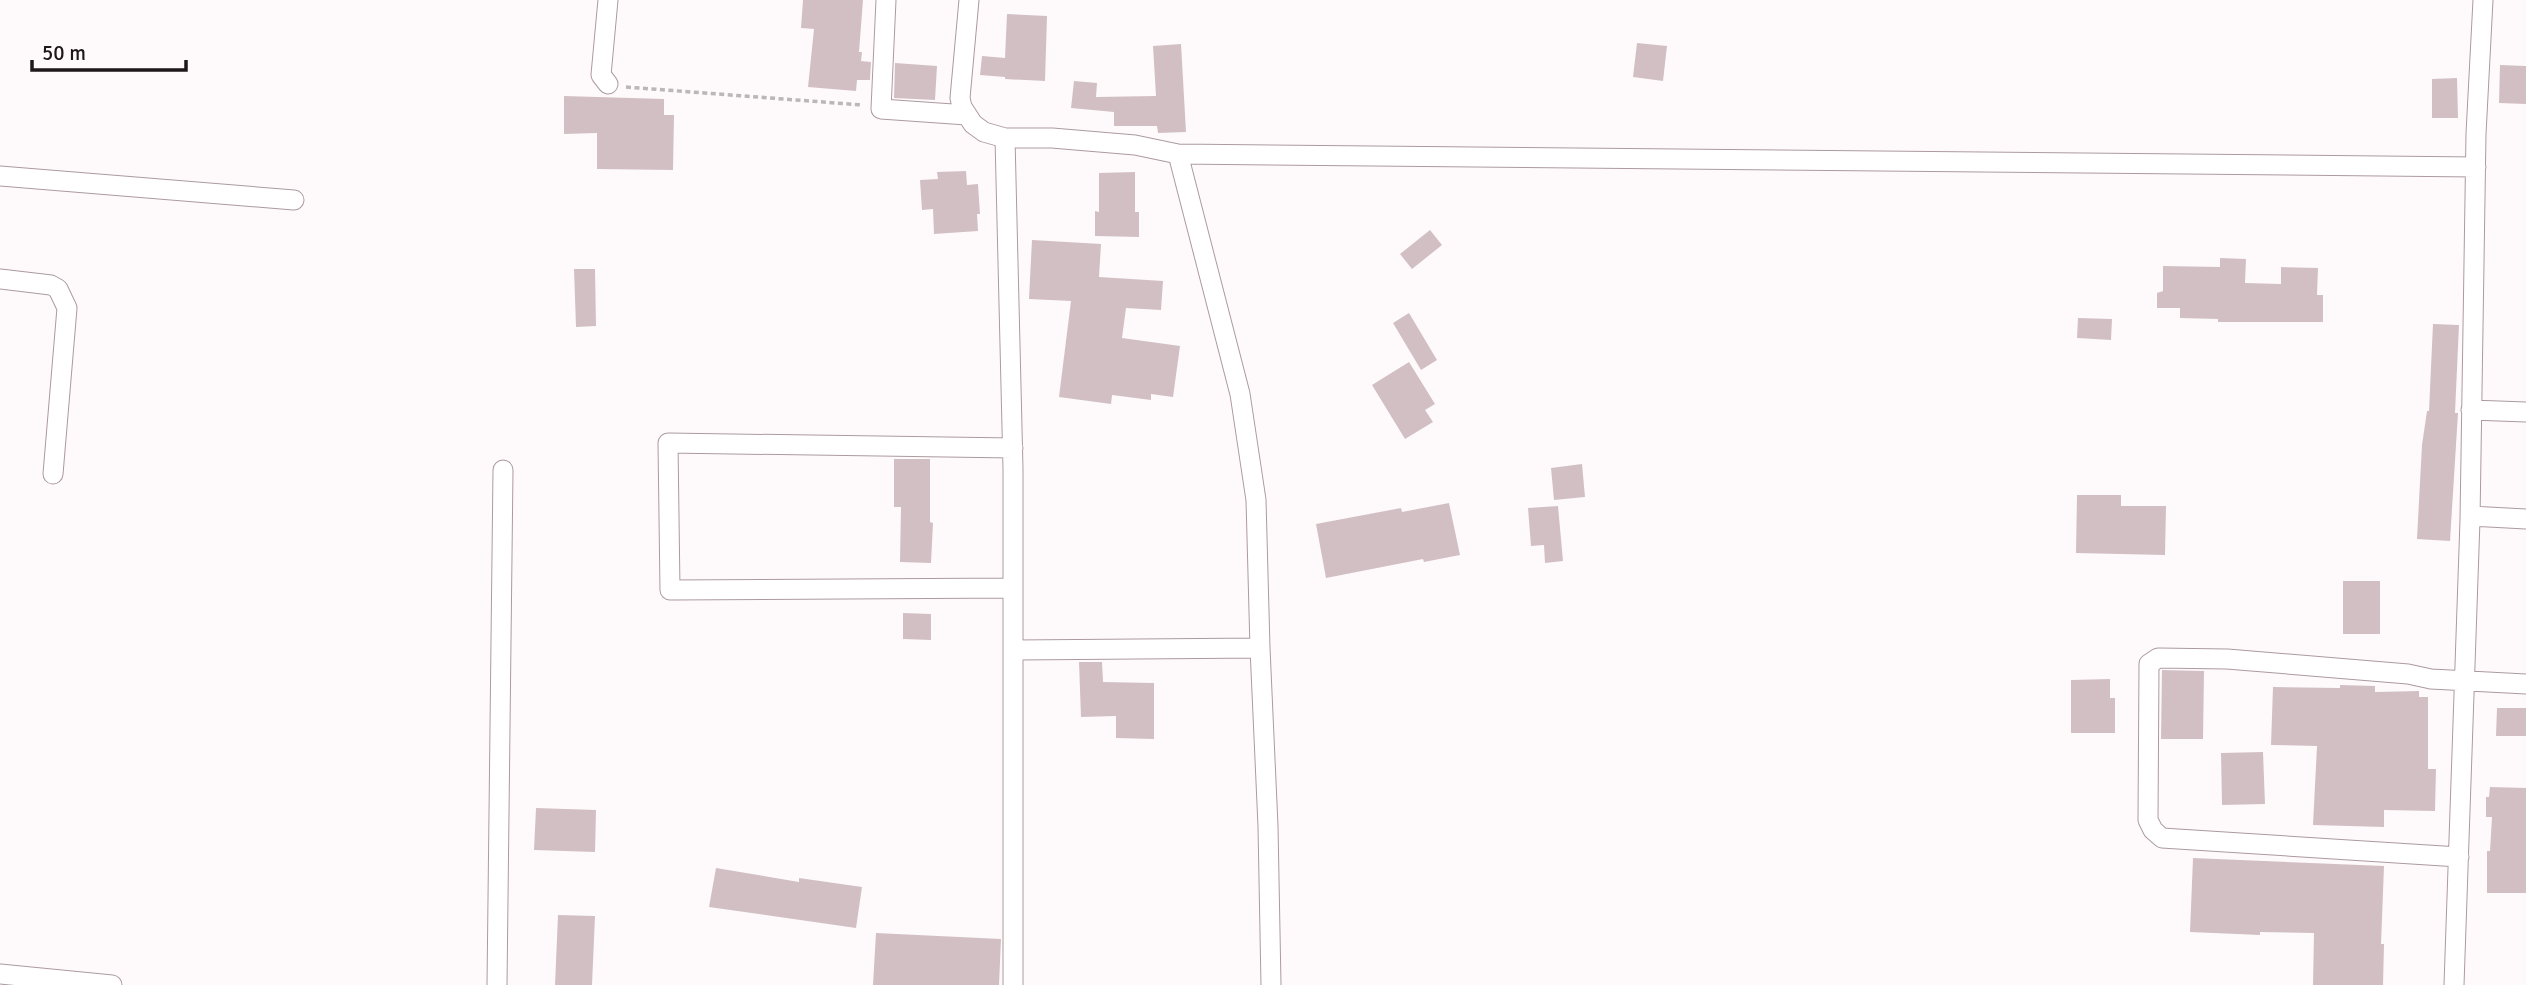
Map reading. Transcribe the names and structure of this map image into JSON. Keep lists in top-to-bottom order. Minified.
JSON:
{"scale_bar":"50 m"}
